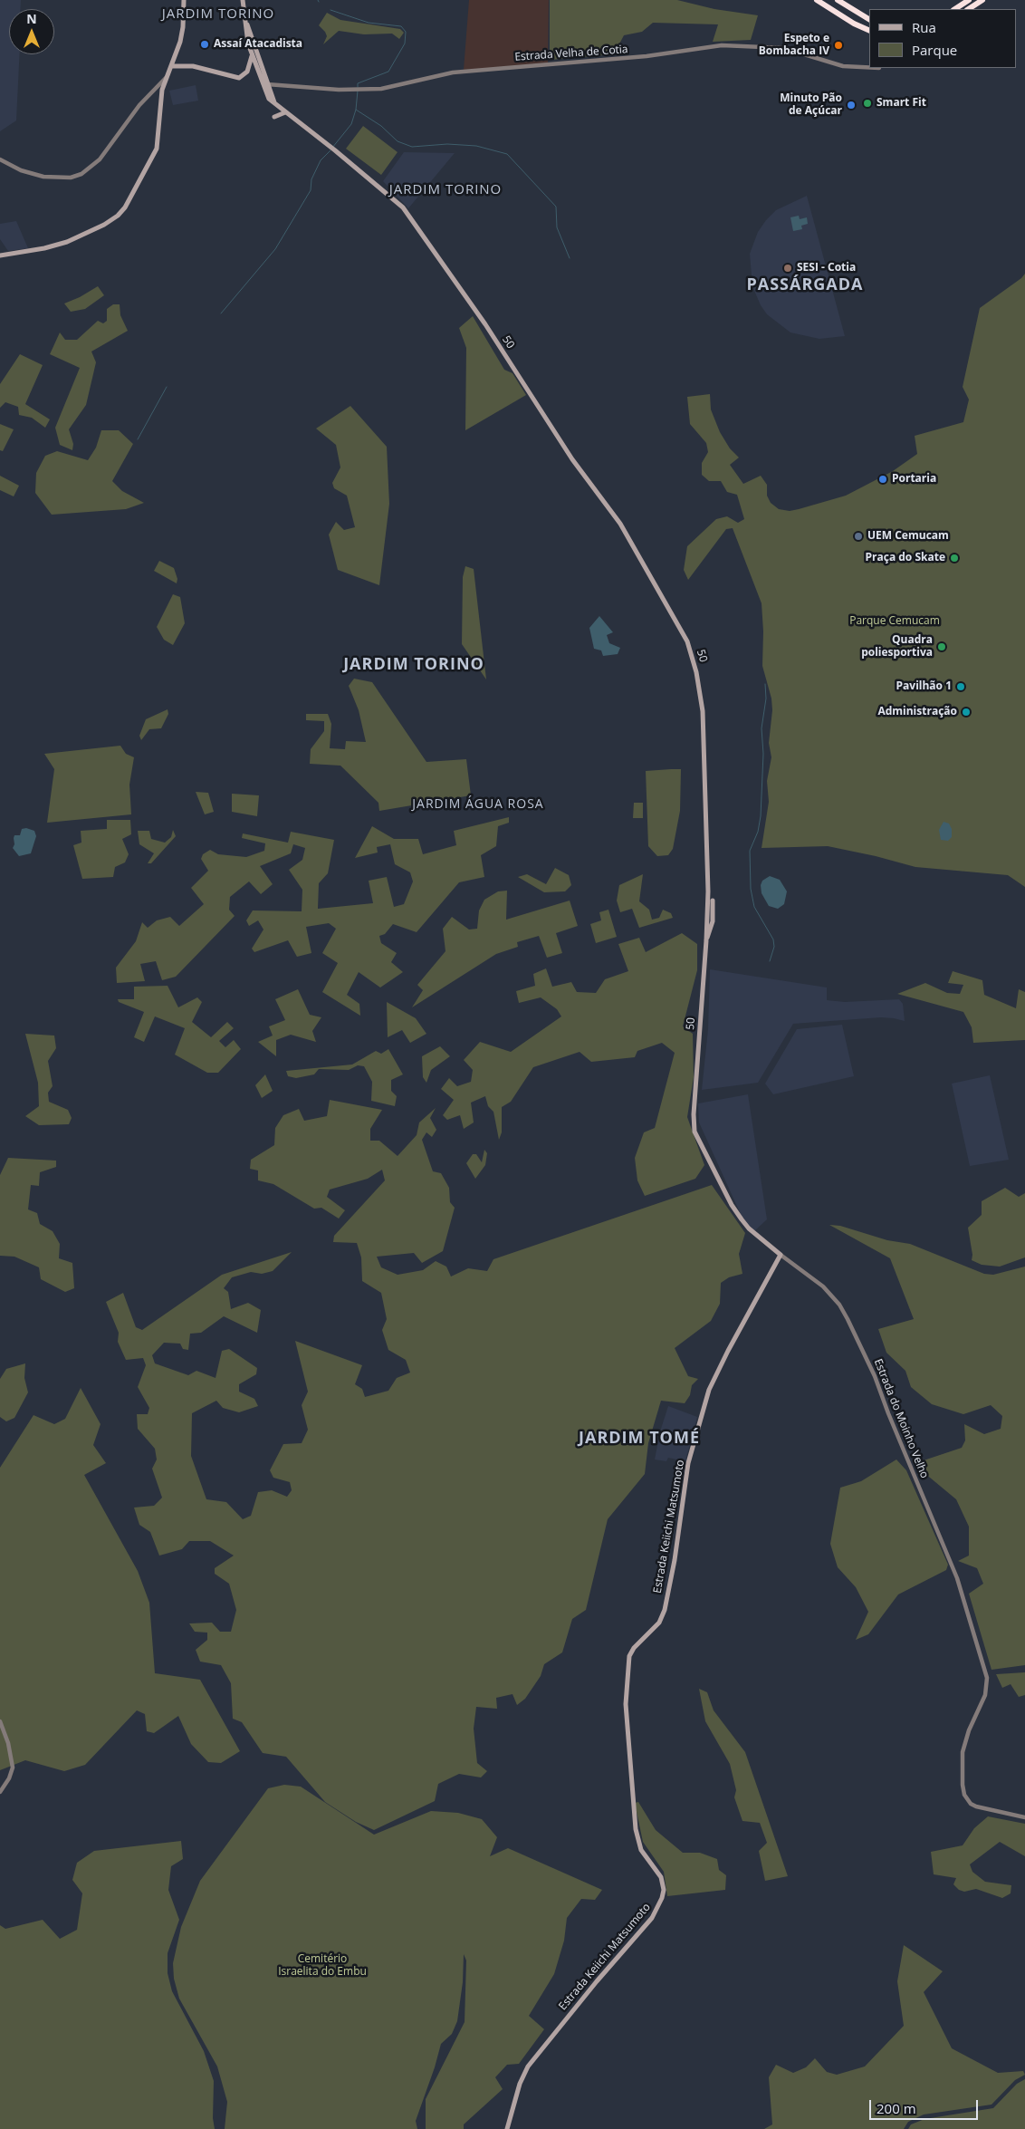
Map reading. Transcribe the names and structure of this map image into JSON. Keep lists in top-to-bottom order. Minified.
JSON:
{"streets":{"main road":["50","Estrada Keiichi Matsumoto"],"street":["Estrada Velha de Cotia","Estrada do Moinho Velho"]},"crossings":[["Estrada Velha de Cotia","50"],["50","Estrada do Moinho Velho"],["50","Estrada Keiichi Matsumoto"],["Estrada do Moinho Velho","Estrada Keiichi Matsumoto"]],"districts":["JARDIM TORINO","JARDIM TORINO","PASSÁRGADA","JARDIM TORINO","JARDIM ÁGUA ROSA","JARDIM TOMÉ"],"parks":["Parque Cemucam","Cemitério Israelita do Embu"],"places":["Assaí Atacadista","Espeto e Bombacha IV","Smart Fit","Minuto Pão de Açúcar","SESI - Cotia","Portaria","UEM Cemucam","Praça do Skate","Quadra poliesportiva","Pavilhão 1","Administração"],"legend":["Rua","Parque"],"scale_bar":"200 m","north":"top"}
